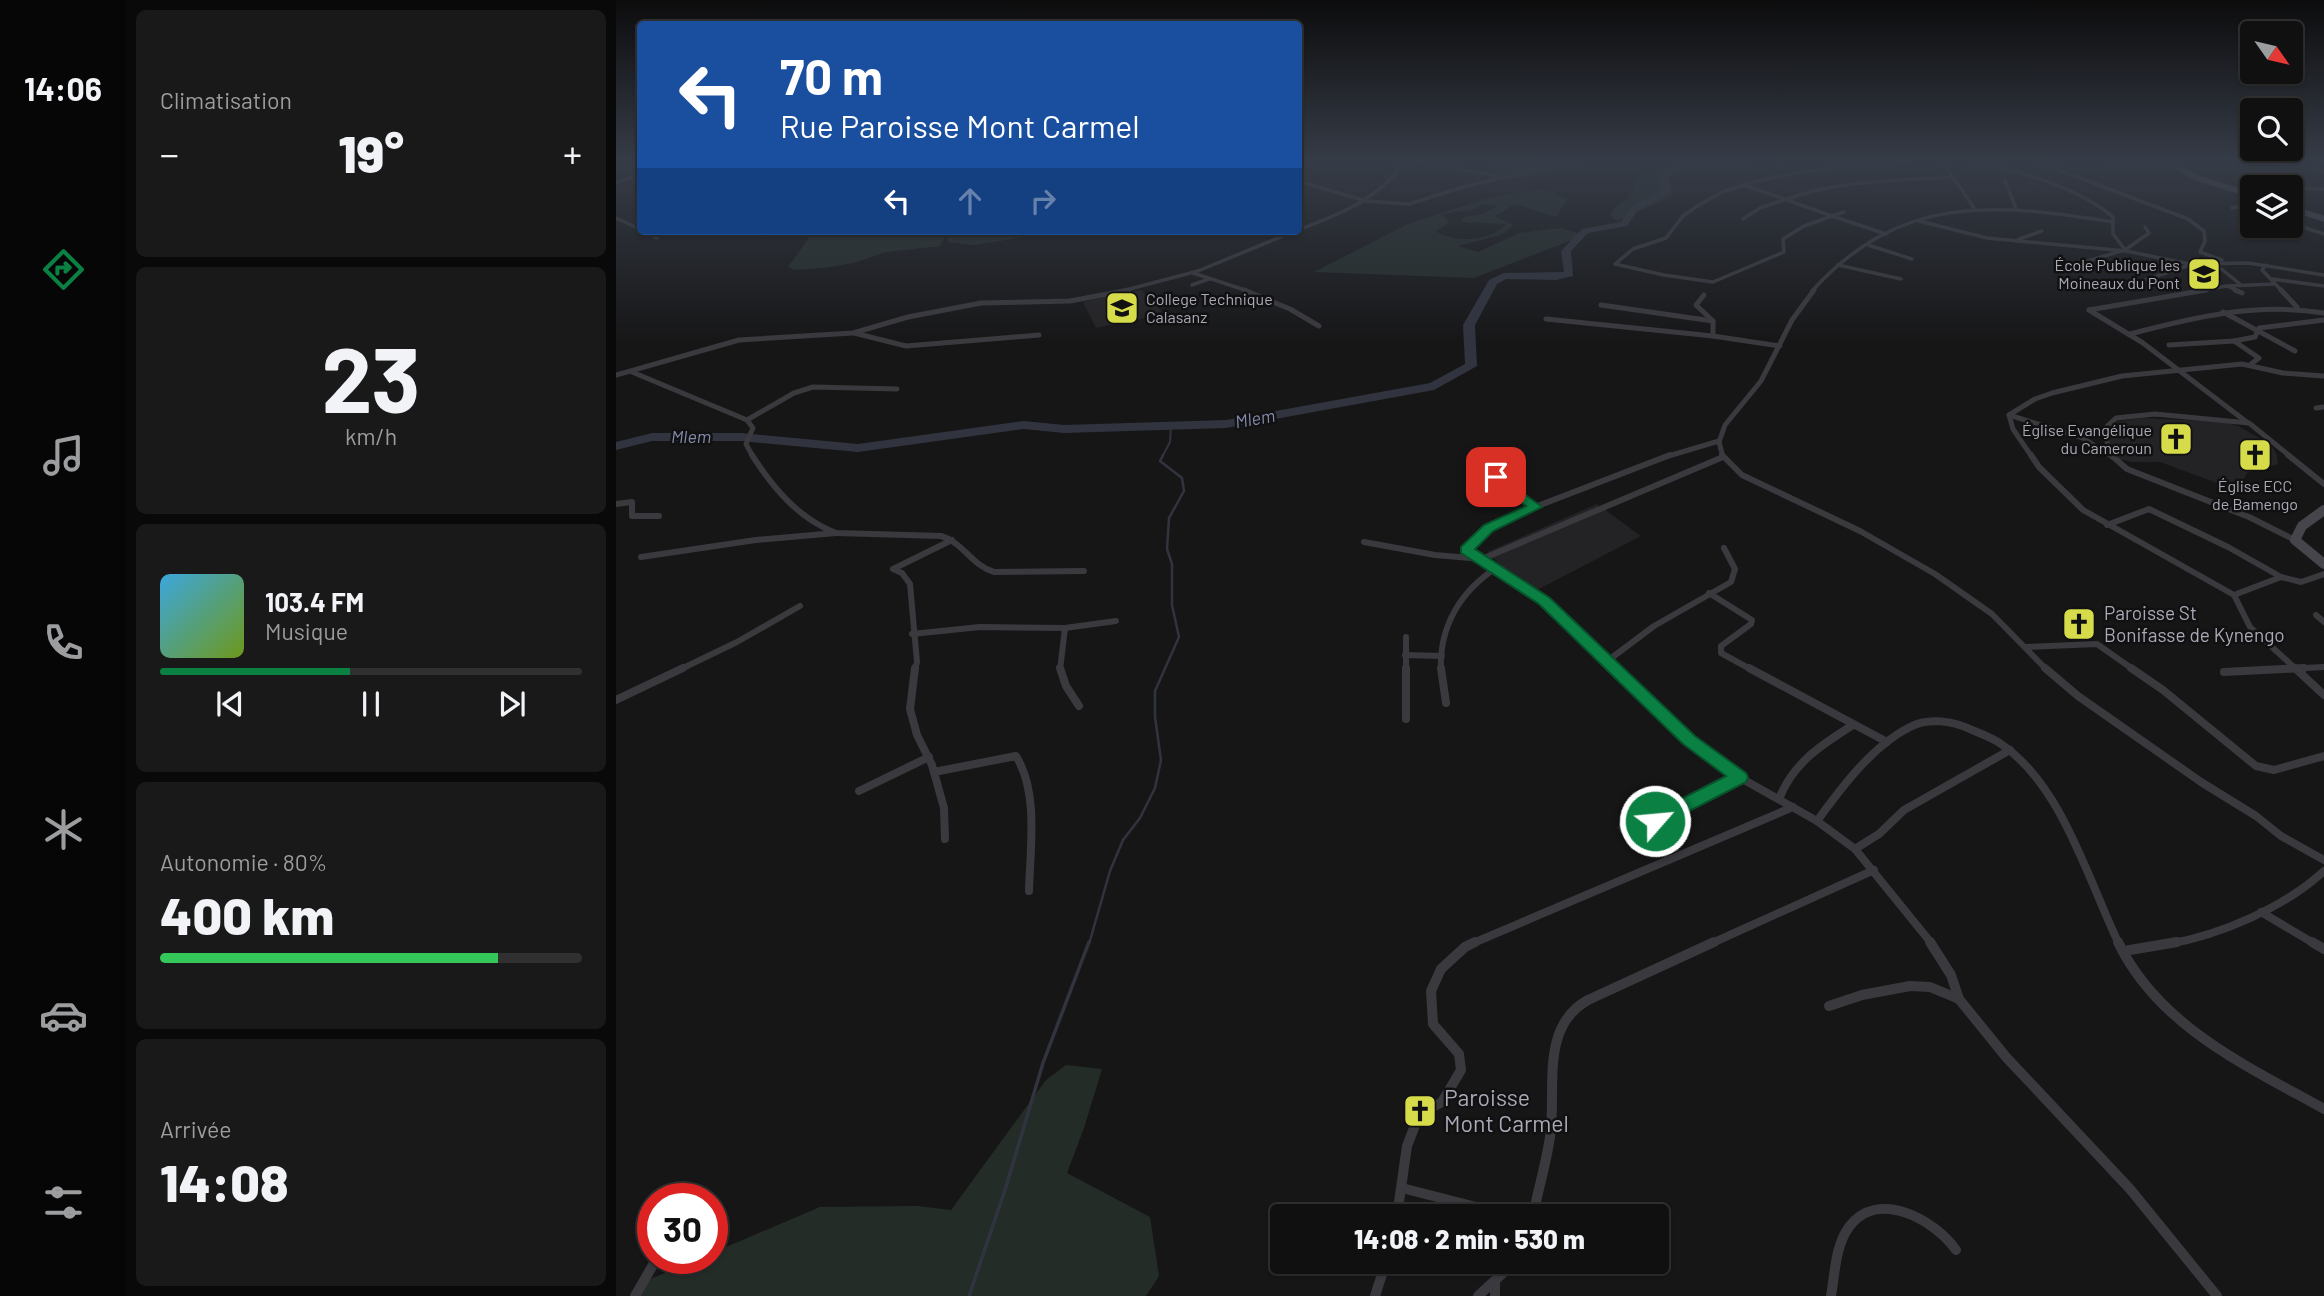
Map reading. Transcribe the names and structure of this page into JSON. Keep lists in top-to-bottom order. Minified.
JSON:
{"water":["Mlem"],"places":{"school or university":["École Publique les Moineaux du Pont","College Technique Calasanz"],"church":["Église Evangélique du Cameroun","Église ECC de Bamengo","Paroisse St Bonifasse de Kynengo","Paroisse Mont Carmel"]},"north":"bottom right","page":{"tabs":"14:06","tile":["Climatisation",["23","km/h"],["Autonomie · 80%","400 km"],["Arrivée","14:08"]],"turn":["70 m","Rue Paroisse Mont Carmel"],"heat":["−","19°","+"],"song":["103.4 FM","Musique"],"limit":"30","trip":"14:08 · 2 min · 530 m"}}
